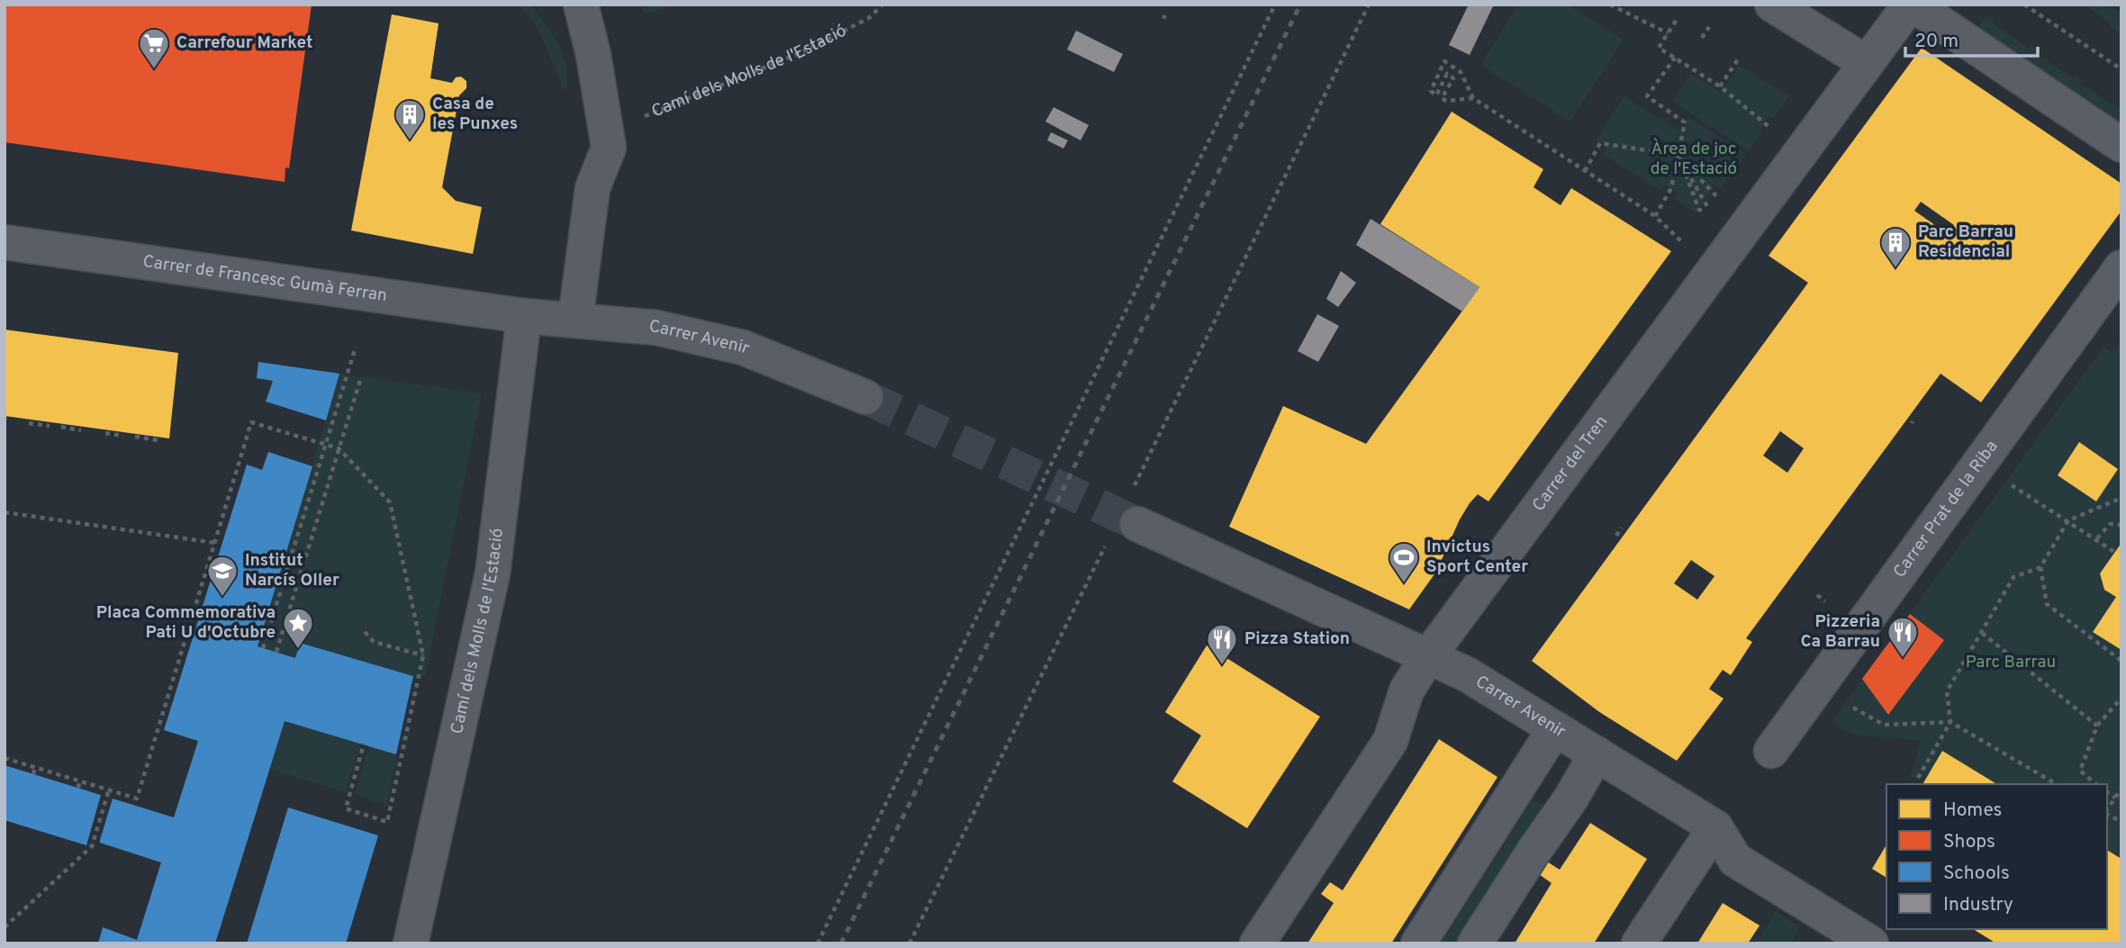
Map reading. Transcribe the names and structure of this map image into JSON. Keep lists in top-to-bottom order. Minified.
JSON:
{"streets":{"street":["Camí dels Molls de l'Estació","Carrer de Francesc Gumà Ferran","Carrer Avenir","Carrer del Tren","Carrer Prat de la Riba"]},"crossings":[["Camí dels Molls de l'Estació","Carrer de Francesc Gumà Ferran"],["Camí dels Molls de l'Estació","Carrer Avenir"],["Carrer de Francesc Gumà Ferran","Carrer Avenir"],["Carrer Avenir","Carrer del Tren"]],"parks":["Àrea de joc de l'Estació","Parc Barrau"],"places":{"supermarket":["Carrefour Market"],"building":["Casa de les Punxes","Parc Barrau Residencial"],"sports":["Invictus Sport Center"],"school or university":["Institut Narcís Oller"],"place":["Placa Commemorativa Pati U d'Octubre"],"restaurant":["Pizzeria Ca Barrau","Pizza Station"]},"legend":["Homes","Shops","Schools","Industry"],"scale_bar":"20 m"}
